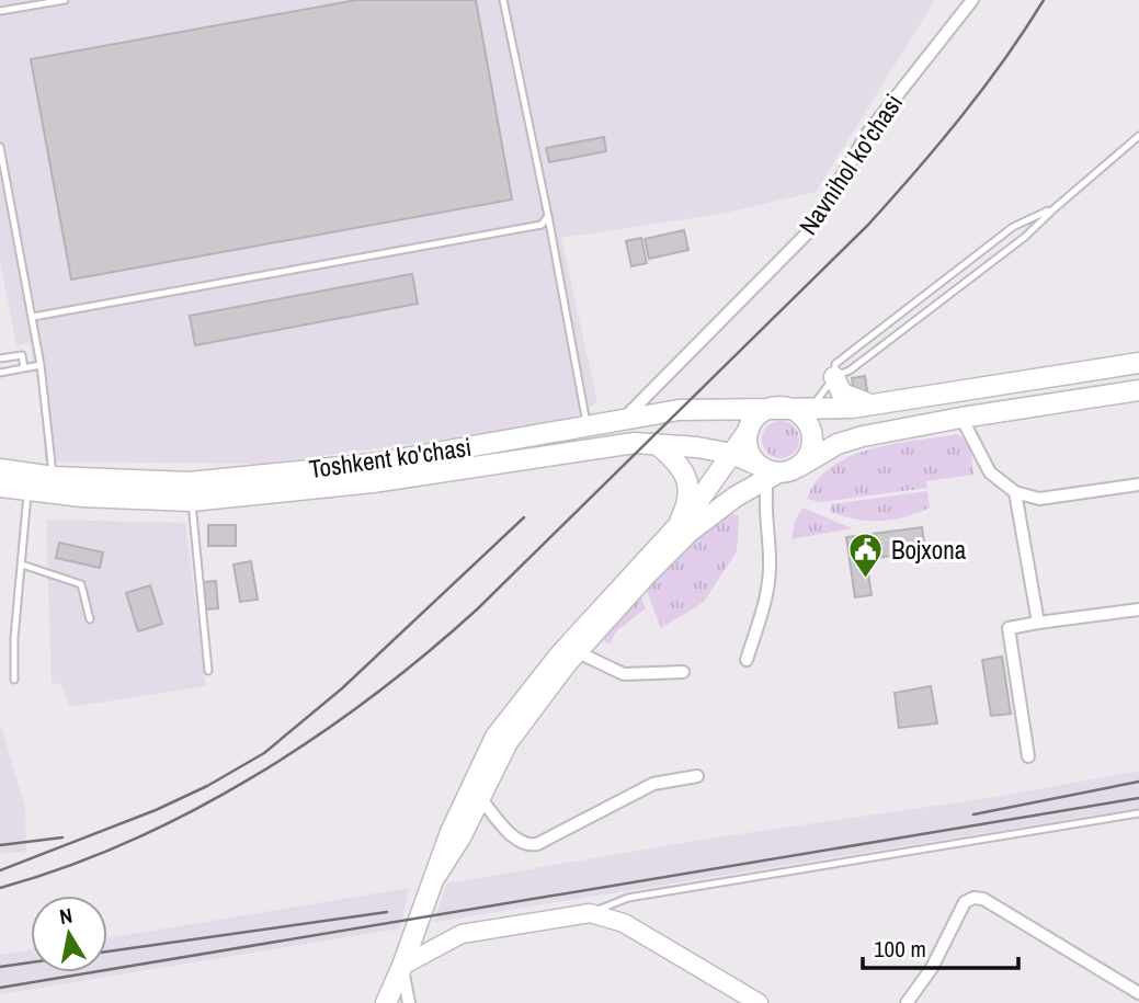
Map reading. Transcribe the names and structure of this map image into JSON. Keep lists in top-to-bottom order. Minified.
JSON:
{"streets":{"main road":["Toshkent ko'chasi"],"street":["Navnihol ko'chasi"]},"crossings":[["Navnihol ko'chasi","Toshkent ko'chasi"]],"places":{"public building":["Bojxona"]},"scale_bar":"100 m","north":"top"}
